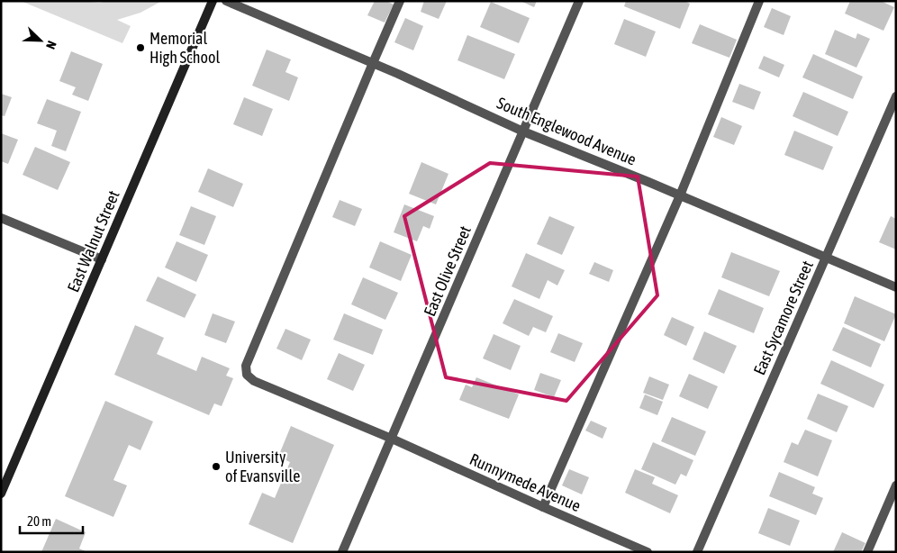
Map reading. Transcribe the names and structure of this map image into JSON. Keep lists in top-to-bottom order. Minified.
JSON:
{"streets":{"street":["South Englewood Avenue","East Walnut Street","East Olive Street","East Sycamore Street","Runnymede Avenue"]},"crossings":[["South Englewood Avenue","East Olive Street"],["South Englewood Avenue","East Sycamore Street"],["South Englewood Avenue","Runnymede Avenue"],["East Olive Street","Runnymede Avenue"]],"places":["Memorial High School","University of Evansville"],"scale_bar":"20 m","north":"bottom right"}
